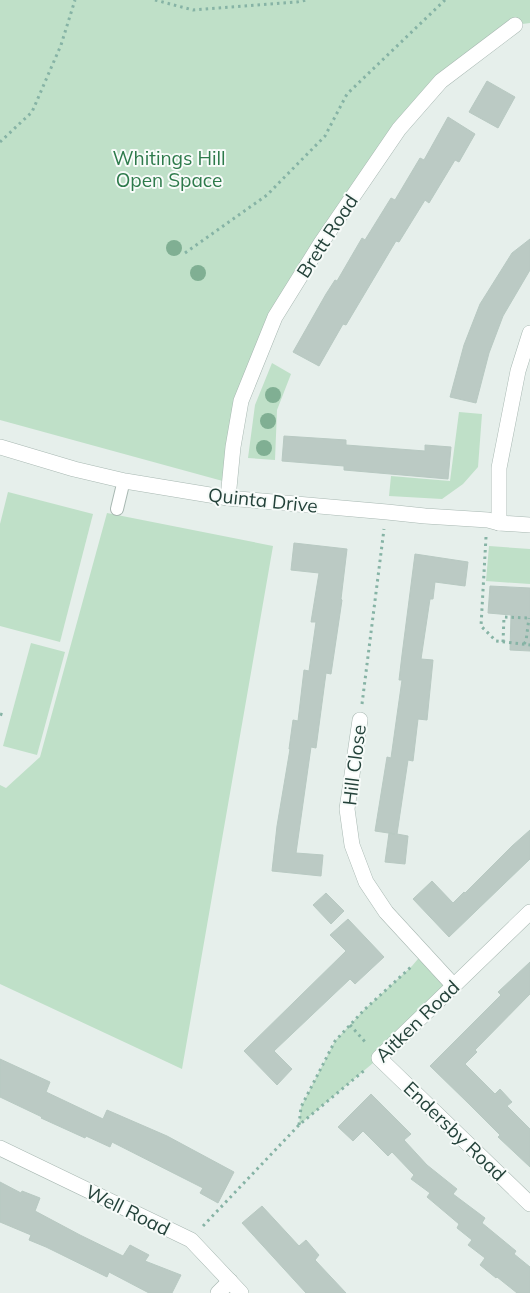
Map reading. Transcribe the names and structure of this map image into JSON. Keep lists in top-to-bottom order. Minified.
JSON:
{"streets":{"street":["Brett Road","Quinta Drive","Hill Close","Aitken Road","Endersby Road","Well Road"]},"crossings":[["Brett Road","Quinta Drive"],["Quinta Drive","Hill Close"],["Hill Close","Aitken Road"],["Aitken Road","Endersby Road"],["Aitken Road","Well Road"]],"parks":["Whitings Hill Open Space"]}
